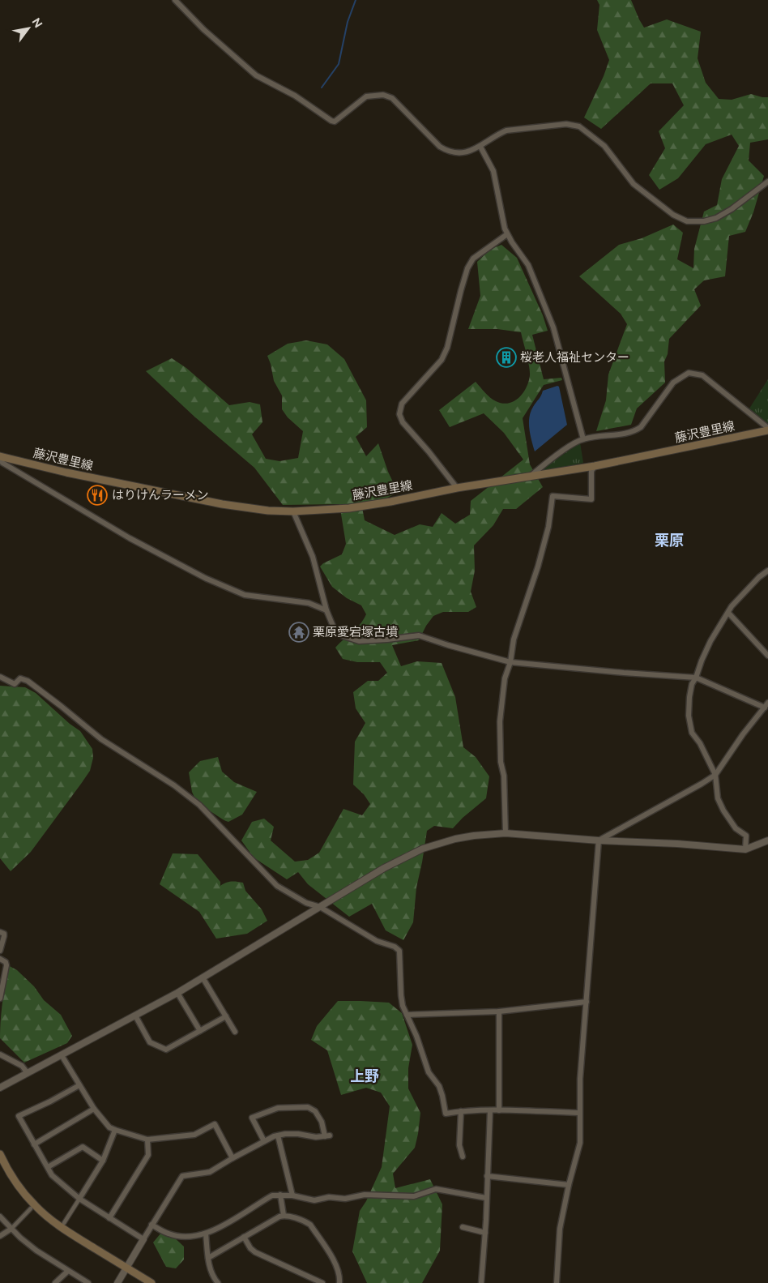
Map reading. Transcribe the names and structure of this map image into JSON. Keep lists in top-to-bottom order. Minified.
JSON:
{"streets":{"main road":["藤沢豊里線"]},"districts":["栗原","上野"],"places":{"building":["桜老人福祉センター"],"restaurant":["はりけんラーメン"],"temple":["栗原愛宕塚古墳"]},"north":"top right"}
